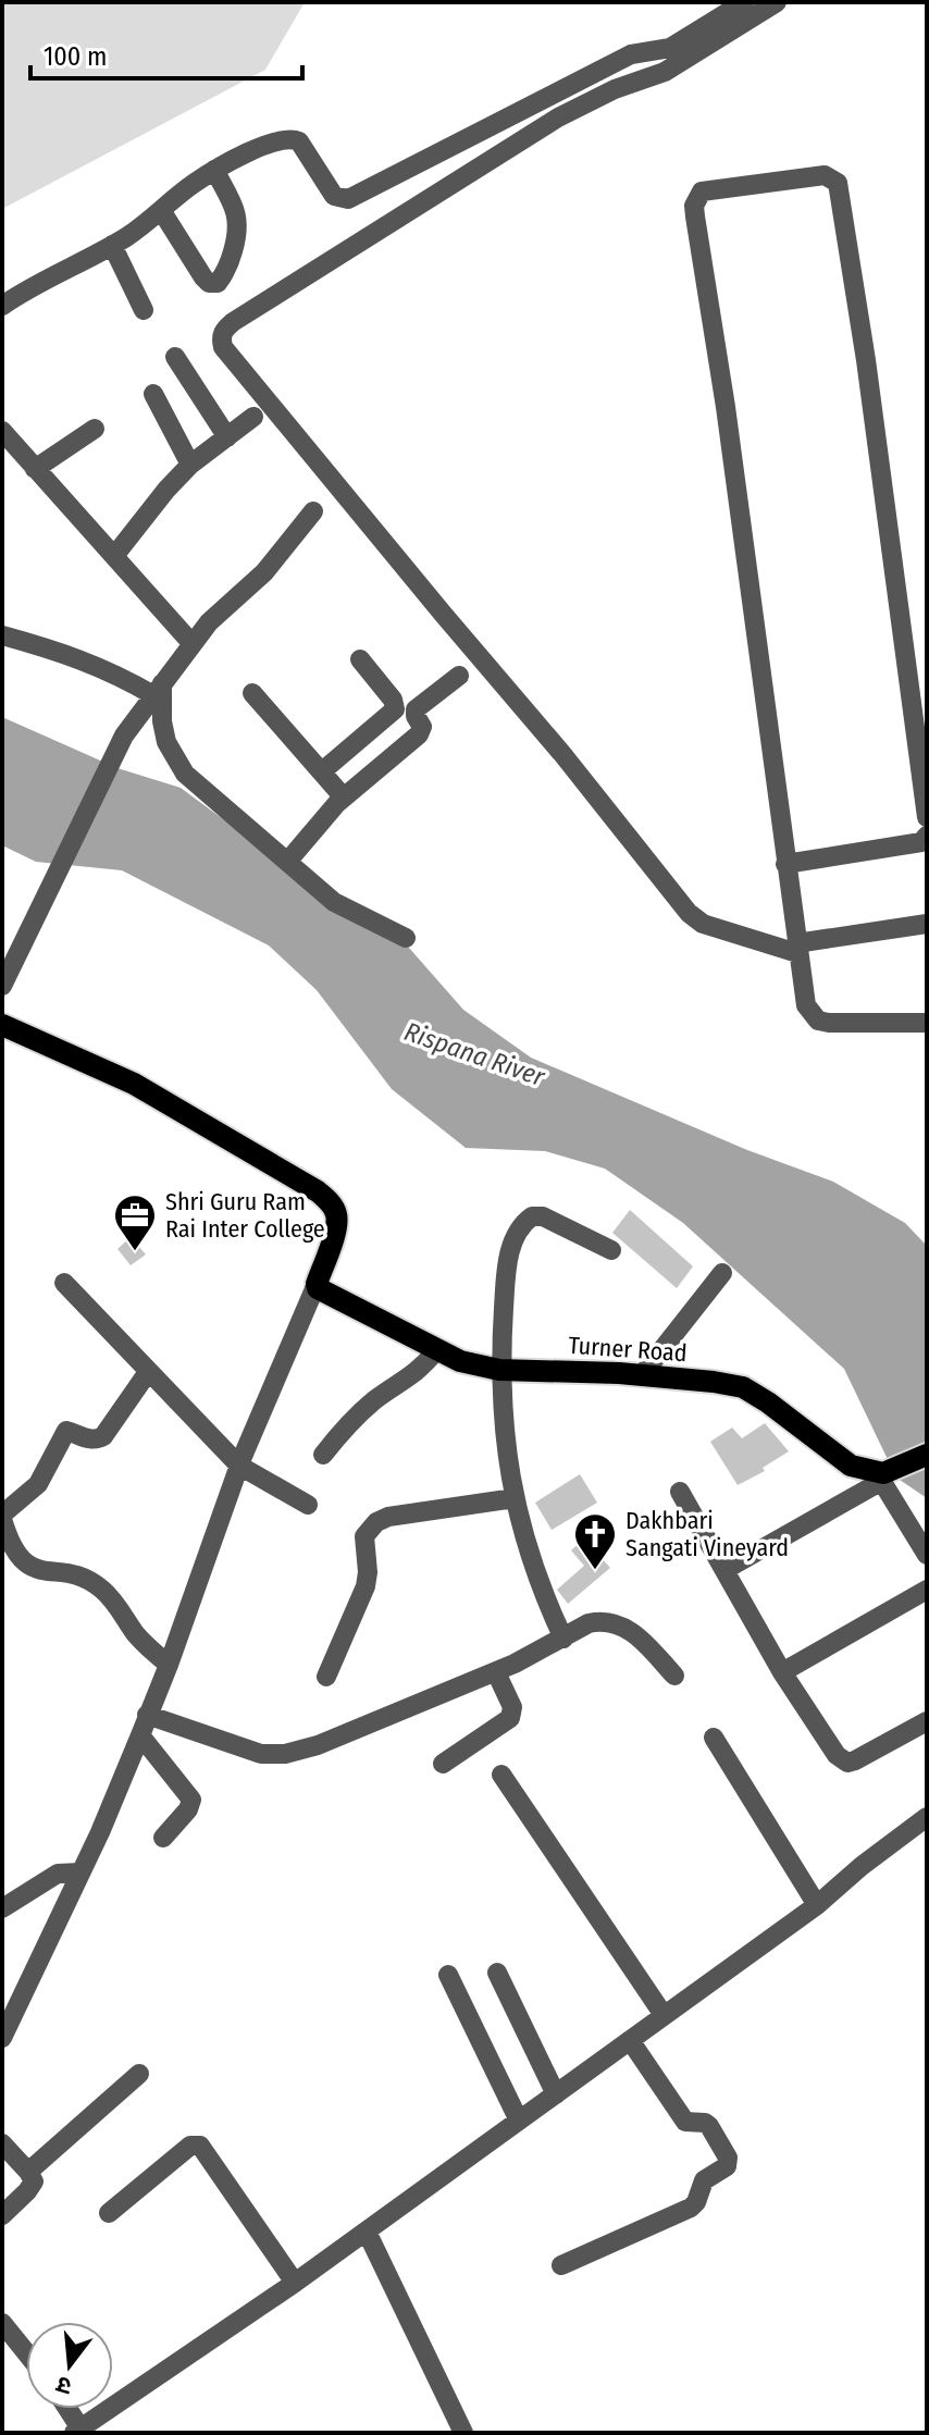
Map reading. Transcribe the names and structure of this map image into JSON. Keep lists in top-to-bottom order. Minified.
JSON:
{"streets":{"main road":["Turner Road"]},"water":["Rispana River"],"places":{"office":["Shri Guru Ram Rai Inter College"],"church":["Dakhbari Sangati Vineyard"]},"scale_bar":"100 m","north":"bottom"}
